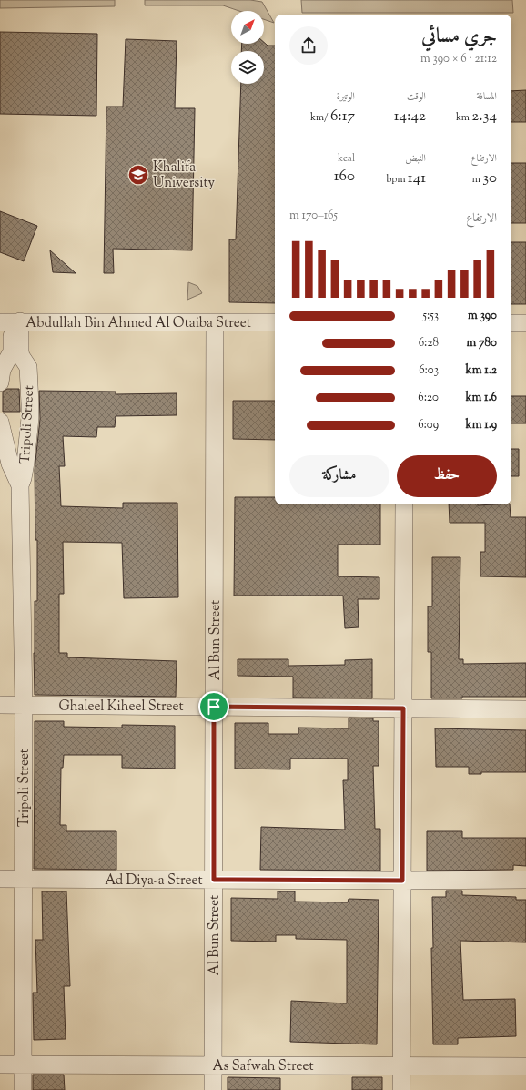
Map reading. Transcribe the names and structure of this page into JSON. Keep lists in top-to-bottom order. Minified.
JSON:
{"streets":{"street":["Abdullah Bin Ahmed Al Otaiba Street","Tripoli Street","Al Bun Street","Ghaleel Kiheel Street","Ad Diya-a Street","As Safwah Street"]},"crossings":[["Abdullah Bin Ahmed Al Otaiba Street","Tripoli Street"],["Abdullah Bin Ahmed Al Otaiba Street","Al Bun Street"],["Tripoli Street","Ghaleel Kiheel Street"],["Tripoli Street","Ad Diya-a Street"],["Tripoli Street","As Safwah Street"],["Al Bun Street","Ghaleel Kiheel Street"],["Al Bun Street","Ad Diya-a Street"],["Al Bun Street","As Safwah Street"]],"places":{"school or university":["Khalifa University"]},"north":"top right","page":{"heading":["جري مسائي","21:12 · 6 × 390 m"],"stats":[["المسافة","2.34 km"],["الوقت","14:42"],["الوتيرة","6:17 /km"],["الارتفاع","30 m"],["النبض","141 bpm"],["kcal","160"]],"chart":["الارتفاع","165–170 m"],"list":[{"name":"390 m","note":"5:53"},{"name":"780 m","note":"6:28"},{"name":"1.2 km","note":"6:03"},{"name":"1.6 km","note":"6:20"},{"name":"1.9 km","note":"6:09"}],"buttons":["حفظ","مشاركة"]}}
